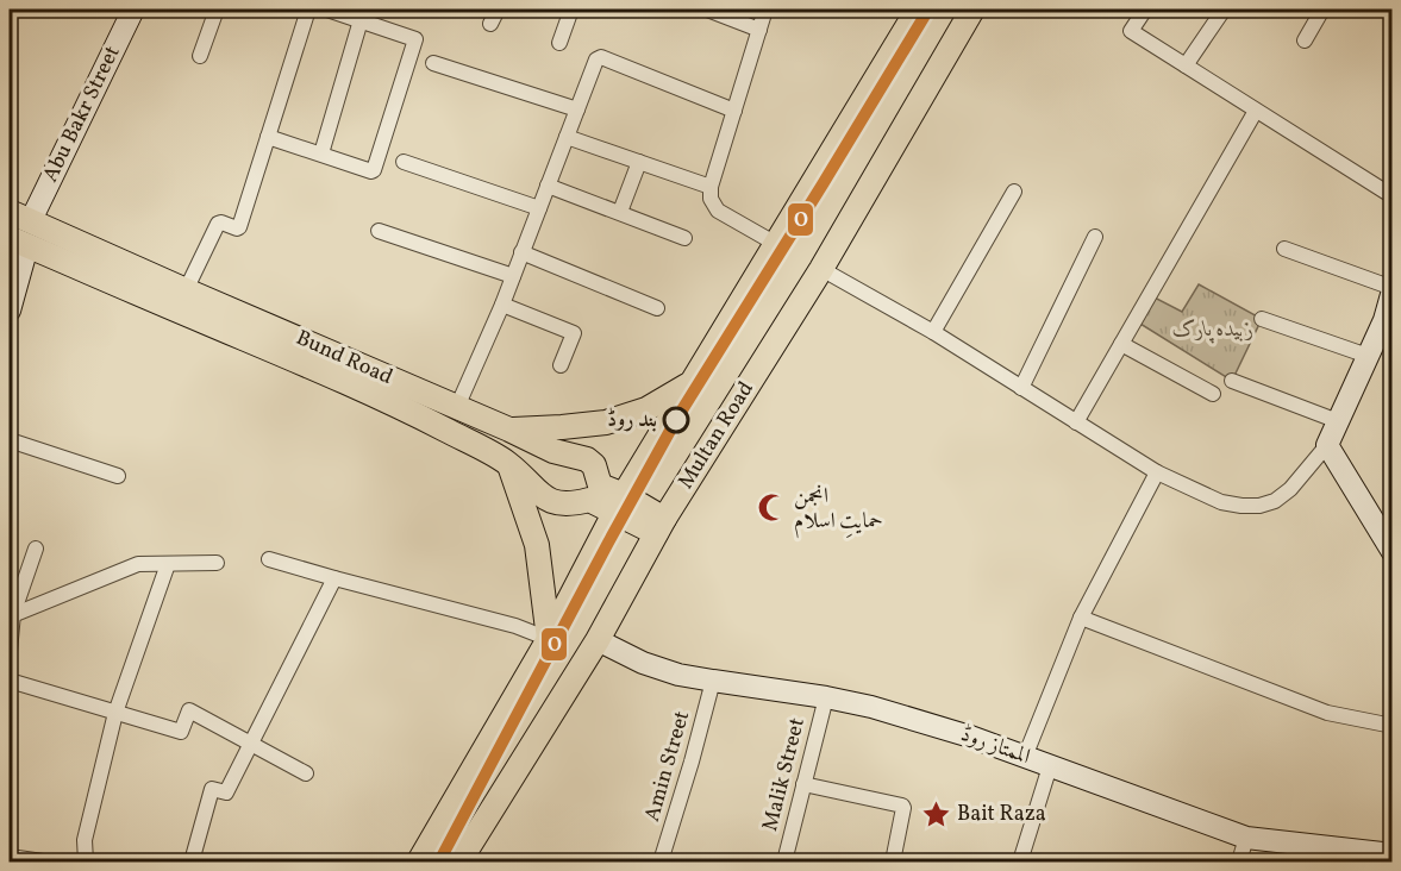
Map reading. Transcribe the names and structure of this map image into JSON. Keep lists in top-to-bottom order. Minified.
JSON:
{"streets":{"main road":["Abu Bakr Street","Bund Road","Multan Road","الممتاز روڈ"],"street":["Amin Street","Malik Street"]},"crossings":[["Abu Bakr Street","Bund Road"],["Bund Road","Multan Road"],["Multan Road","الممتاز روڈ"],["الممتاز روڈ","Amin Street"],["الممتاز روڈ","Malik Street"]],"parks":["زبیدہ پارک"],"places":{"other":["بند روڈ"],"mosque":["انجمن حمایتِ اسلام"],"place":["Bait Raza"]},"lines":["transit line O"]}
